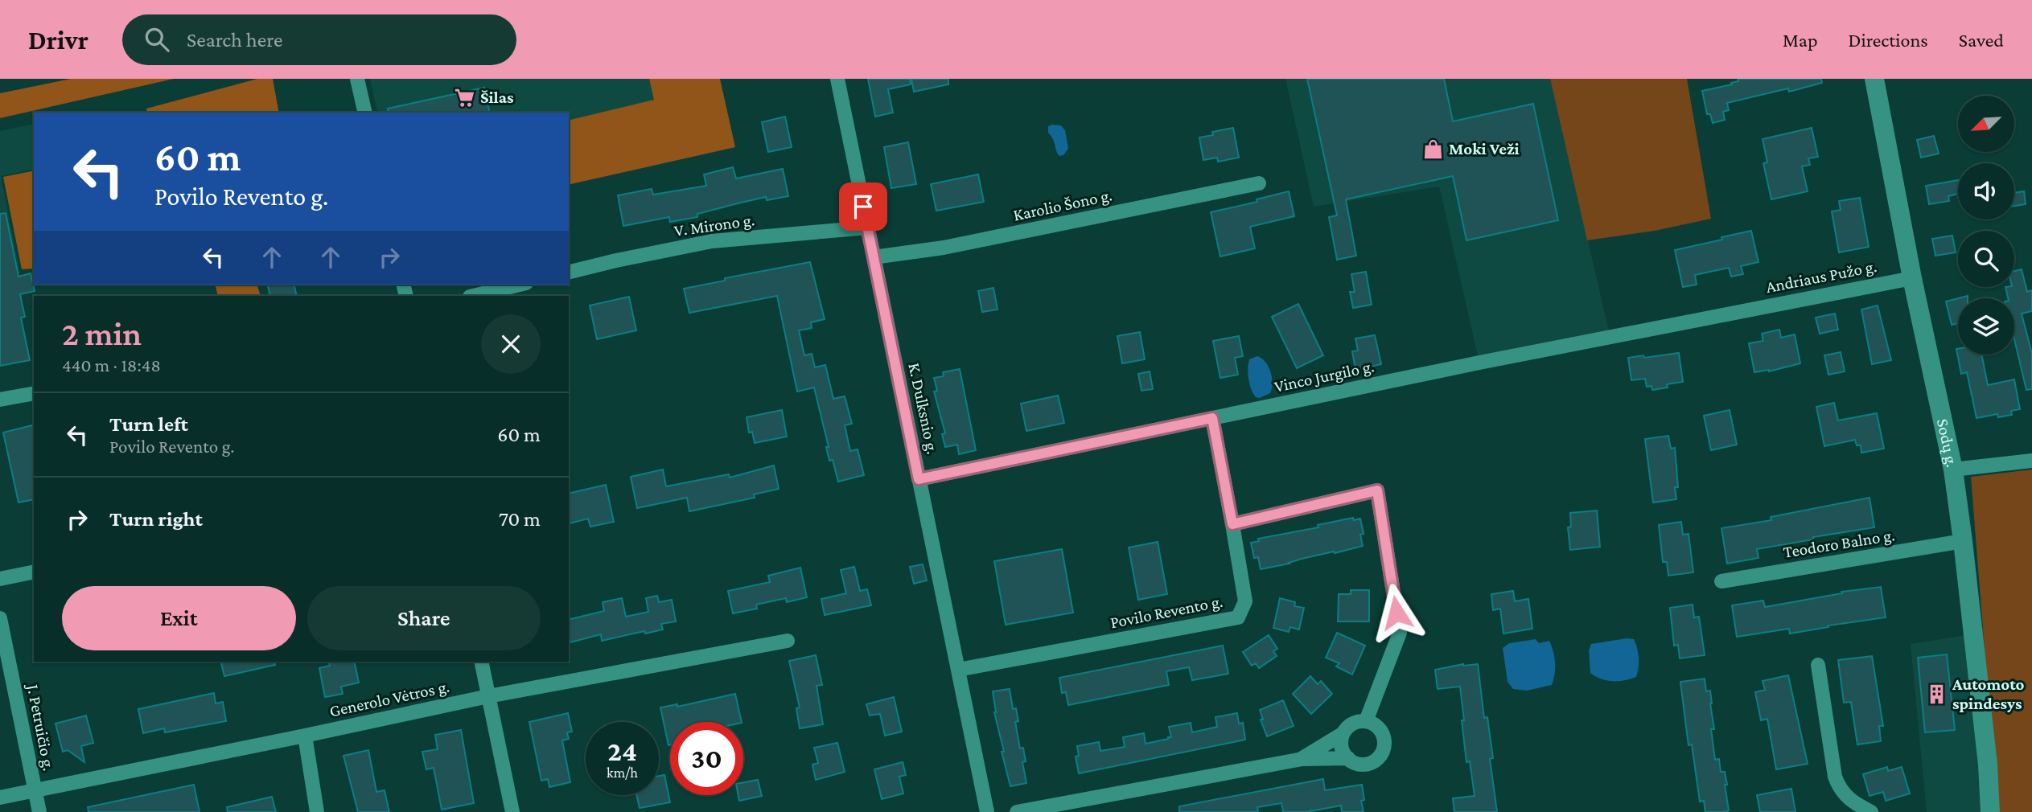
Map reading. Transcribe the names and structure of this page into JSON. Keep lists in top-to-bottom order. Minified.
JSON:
{"streets":{"main road":["Sodų g."],"street":["Karolio Šono g.","V. Mirono g.","Andriaus Pužo g.","Vinco Jurgilo g.","K. Dulksnio g.","Teodoro Balno g.","Povilo Revento g.","Generolo Vėtros g.","J. Petruičio g."]},"crossings":[["Karolio Šono g.","K. Dulksnio g."],["V. Mirono g.","K. Dulksnio g."],["Andriaus Pužo g.","Vinco Jurgilo g."],["Andriaus Pužo g.","Sodų g."],["Vinco Jurgilo g.","K. Dulksnio g."],["K. Dulksnio g.","Povilo Revento g."],["Sodų g.","Teodoro Balno g."],["Generolo Vėtros g.","J. Petruičio g."]],"places":{"supermarket":["Šilas"],"shop":["Moki Veži"],"building":["Automoto spindesys"]},"north":"bottom left","page":{"header":"Drivr","search":"Search here","nav":["Map","Directions","Saved"],"turn":["60 m","Povilo Revento g."],"heading":["2 min","440 m · 18:48"],"list":[{"name":"Turn left","note":"Povilo Revento g.","value":"60 m"},{"name":"Turn right","value":"70 m"}],"buttons":["Exit","Share"],"speed":"24 km/h","limit":"30"}}
